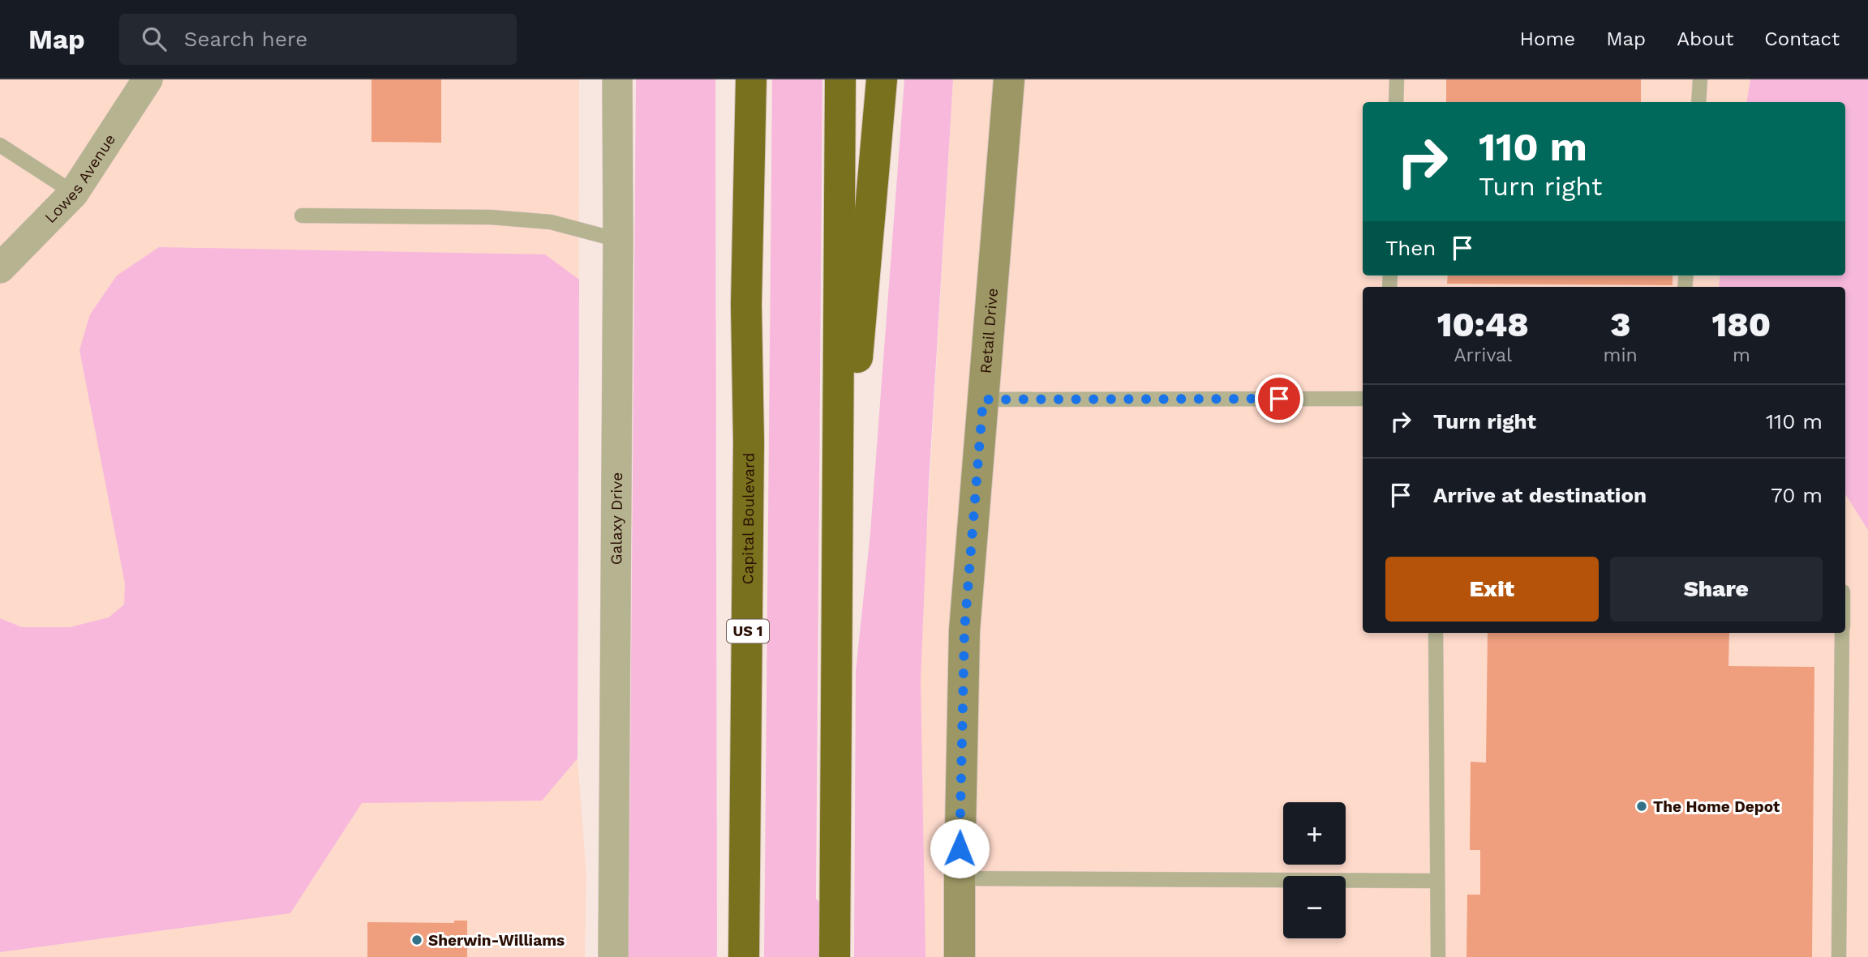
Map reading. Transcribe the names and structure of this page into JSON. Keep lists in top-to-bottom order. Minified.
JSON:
{"streets":{"highway":["Capital Boulevard","US 1"],"street":["Lowes Avenue","Retail Drive","Galaxy Drive"]},"places":["The Home Depot","Sherwin-Williams"],"page":{"header":"Map","search":"Search here","nav":["Home","Map","About","Contact"],"turn":["110 m","Turn right"],"then":"Then","eta":["10:48","Arrival","3","min","180","m"],"list":[{"name":"Turn right","value":"110 m"},{"name":"Arrive at destination","value":"70 m"}],"buttons":["Exit","Share"],"map_buttons":["+","−"]}}
